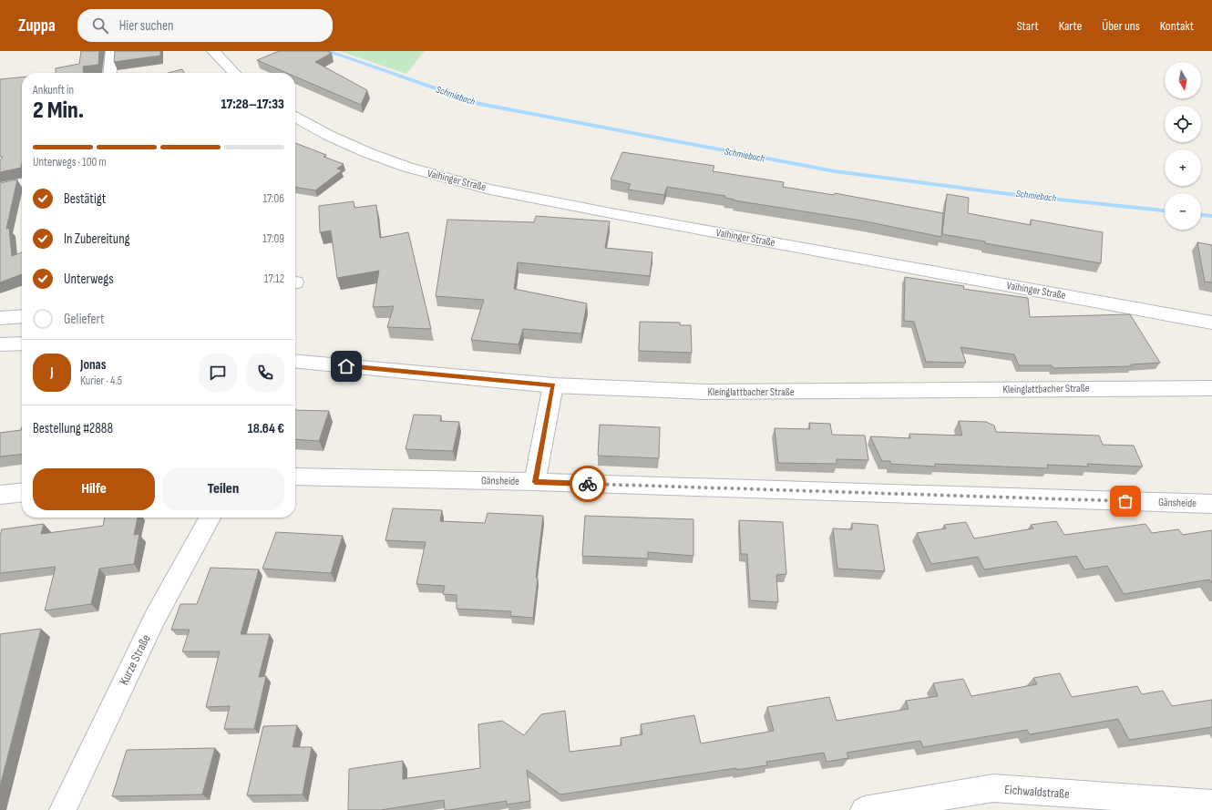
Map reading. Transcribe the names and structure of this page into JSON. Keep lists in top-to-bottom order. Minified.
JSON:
{"streets":{"street":["Vaihinger Straße","Kleinglattbacher Straße","Gänsheide","Kurze Straße","Eichwaldstraße"]},"water":["Schmiebach"],"north":"bottom","page":{"header":"Zuppa","search":"Hier suchen","nav":["Start","Karte","Über uns","Kontakt"],"map_buttons":["+","−"],"heading":["2 Min.","Ankunft in","17:28–17:33"],"panel":["Jonas","Kurier · 4.5","Bestellung #2888","18.64 €"],"bar":"Unterwegs · 100 m","list":[["Bestätigt","17:06"],["In Zubereitung","17:09"],["Unterwegs","17:12"],"Geliefert"],"round":"J","buttons":["Hilfe","Teilen"]}}
